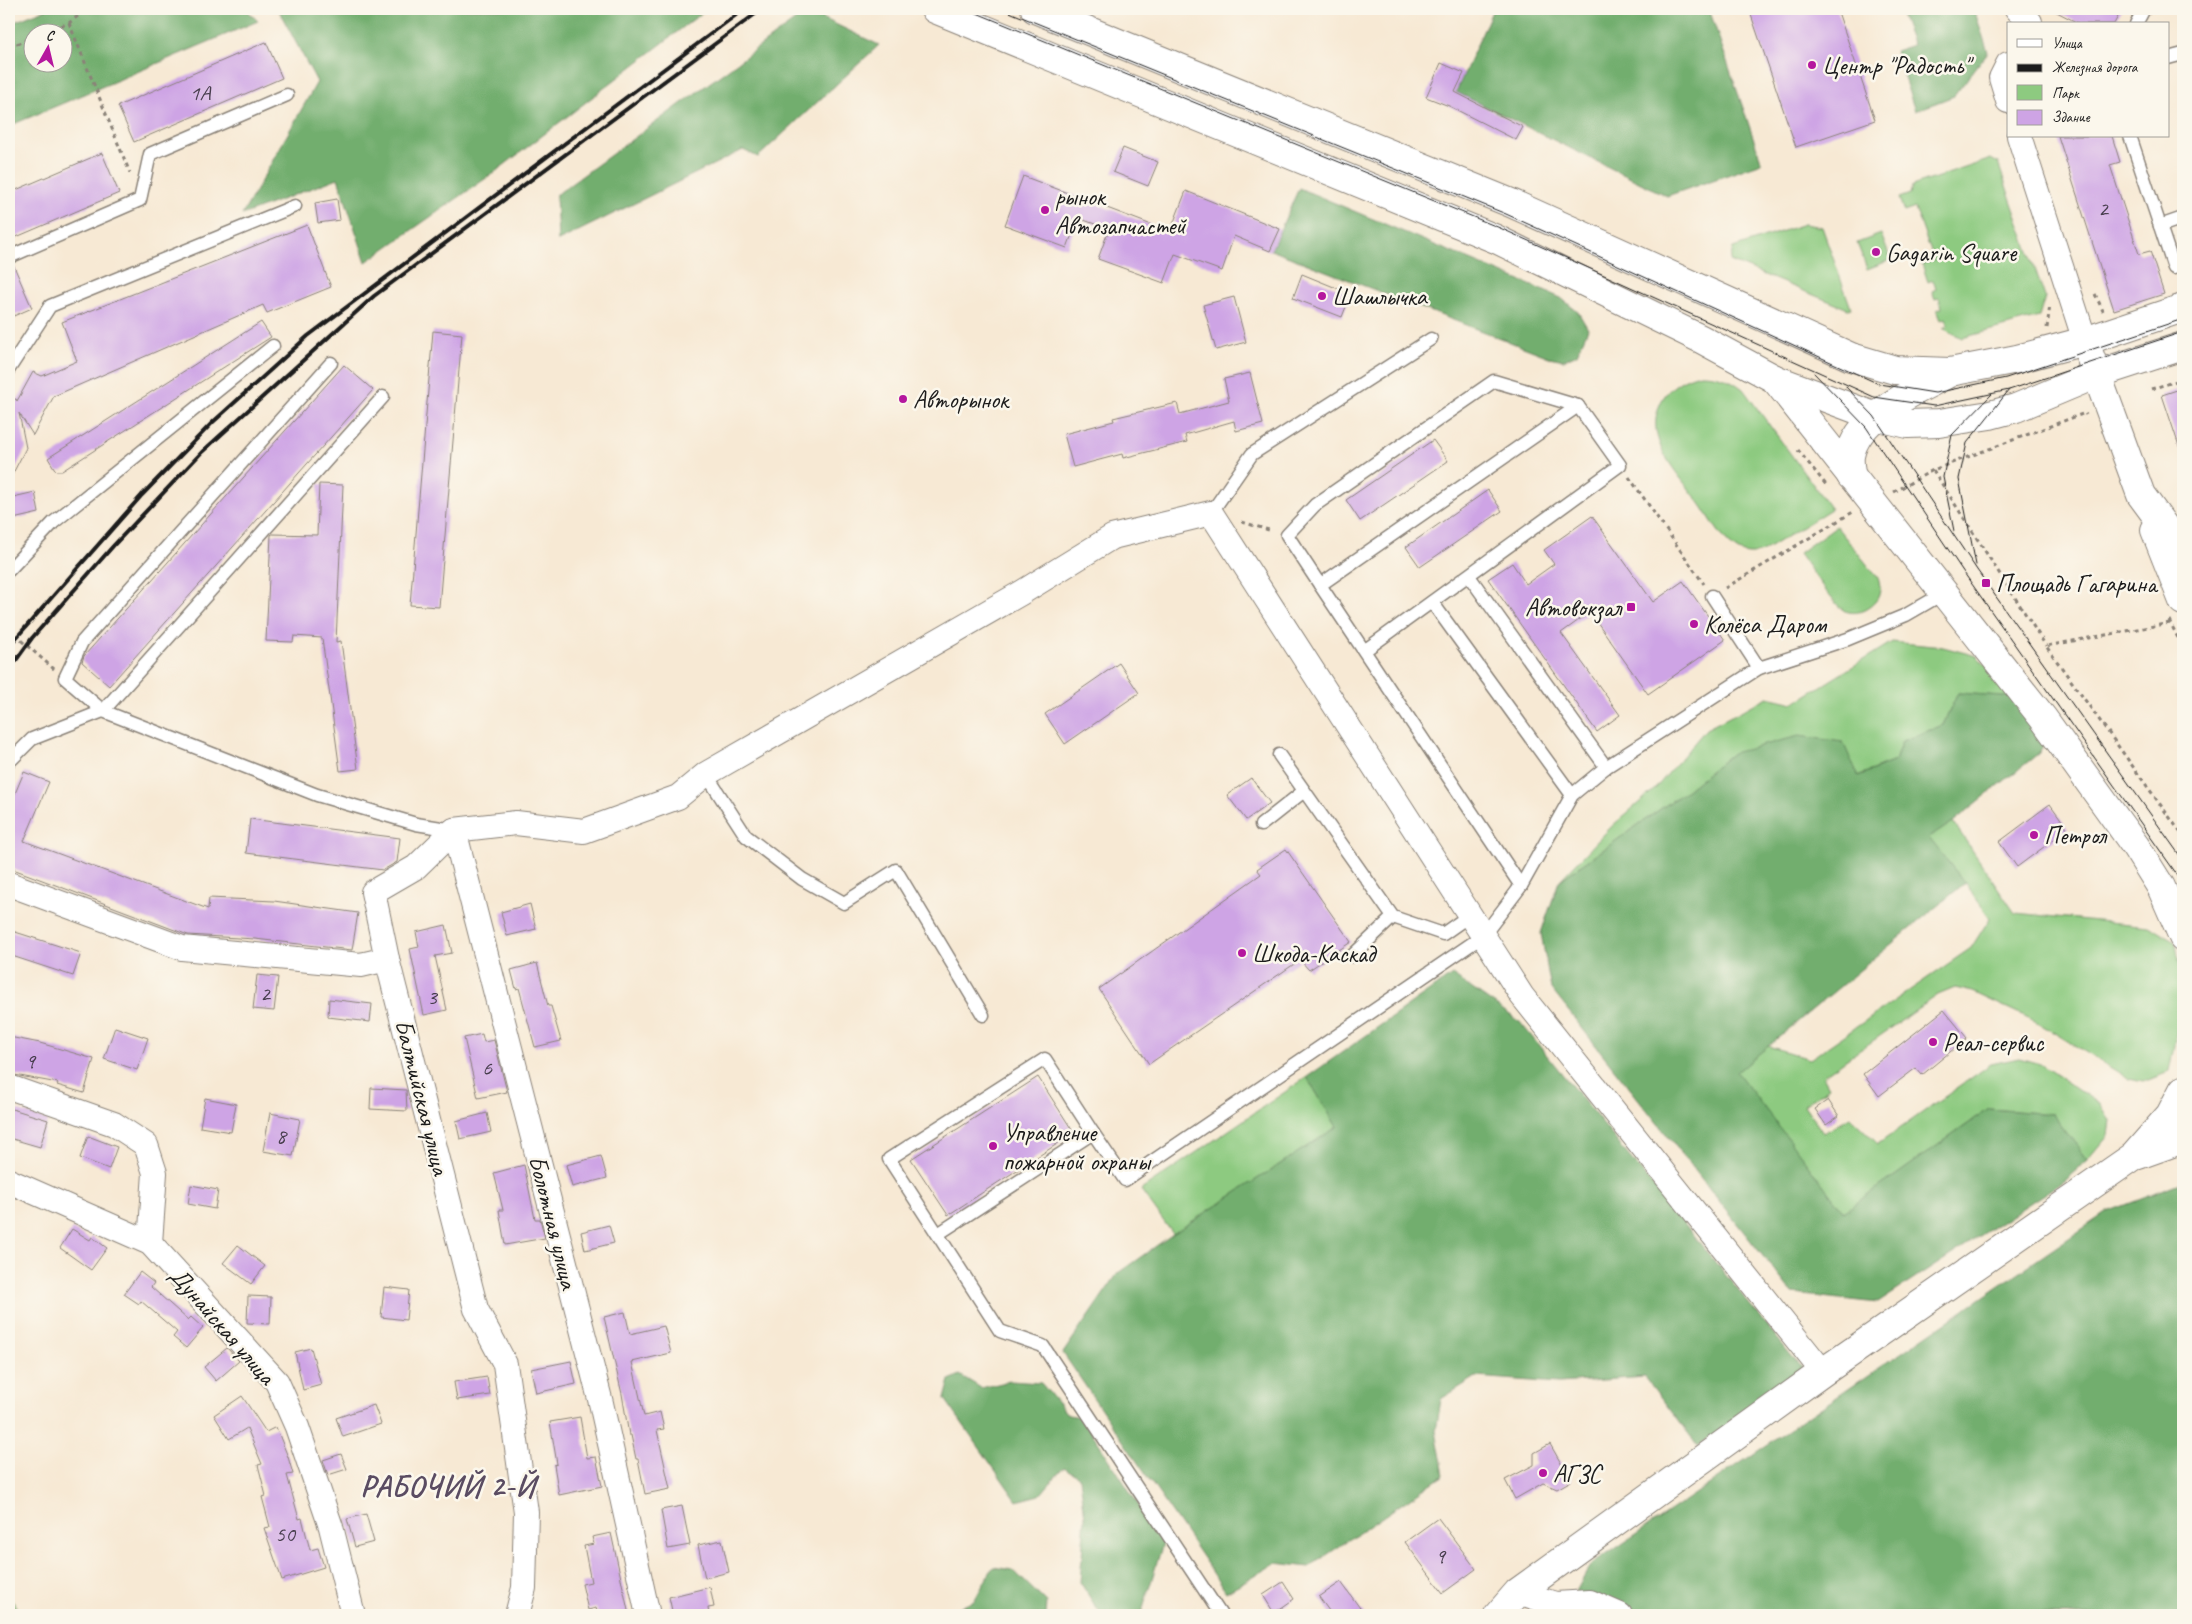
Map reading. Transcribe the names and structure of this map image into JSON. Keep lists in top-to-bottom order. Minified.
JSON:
{"streets":{"street":["Балтийская улица","Болотная улица","Дунайская улица"]},"crossings":[["Балтийская улица","Болотная улица"]],"districts":["РАБОЧИЙ 2‑Й"],"places":{"other":["Центр \"Радость\"","рынок Автозапчастей","Gagarin Square","Шашлычка","Авторынок","Колёса Даром","Петрол","Шкода-Каскад","Реал-сервис","Управление пожарной охраны","АГЗС"],"transit":["Площадь Гагарина","Автовокзал"]},"house_numbers":["1А","2","2","3","9","6","8","50","9"],"legend":["Улица","Железная дорога","Парк","Здание"],"north":"top"}
